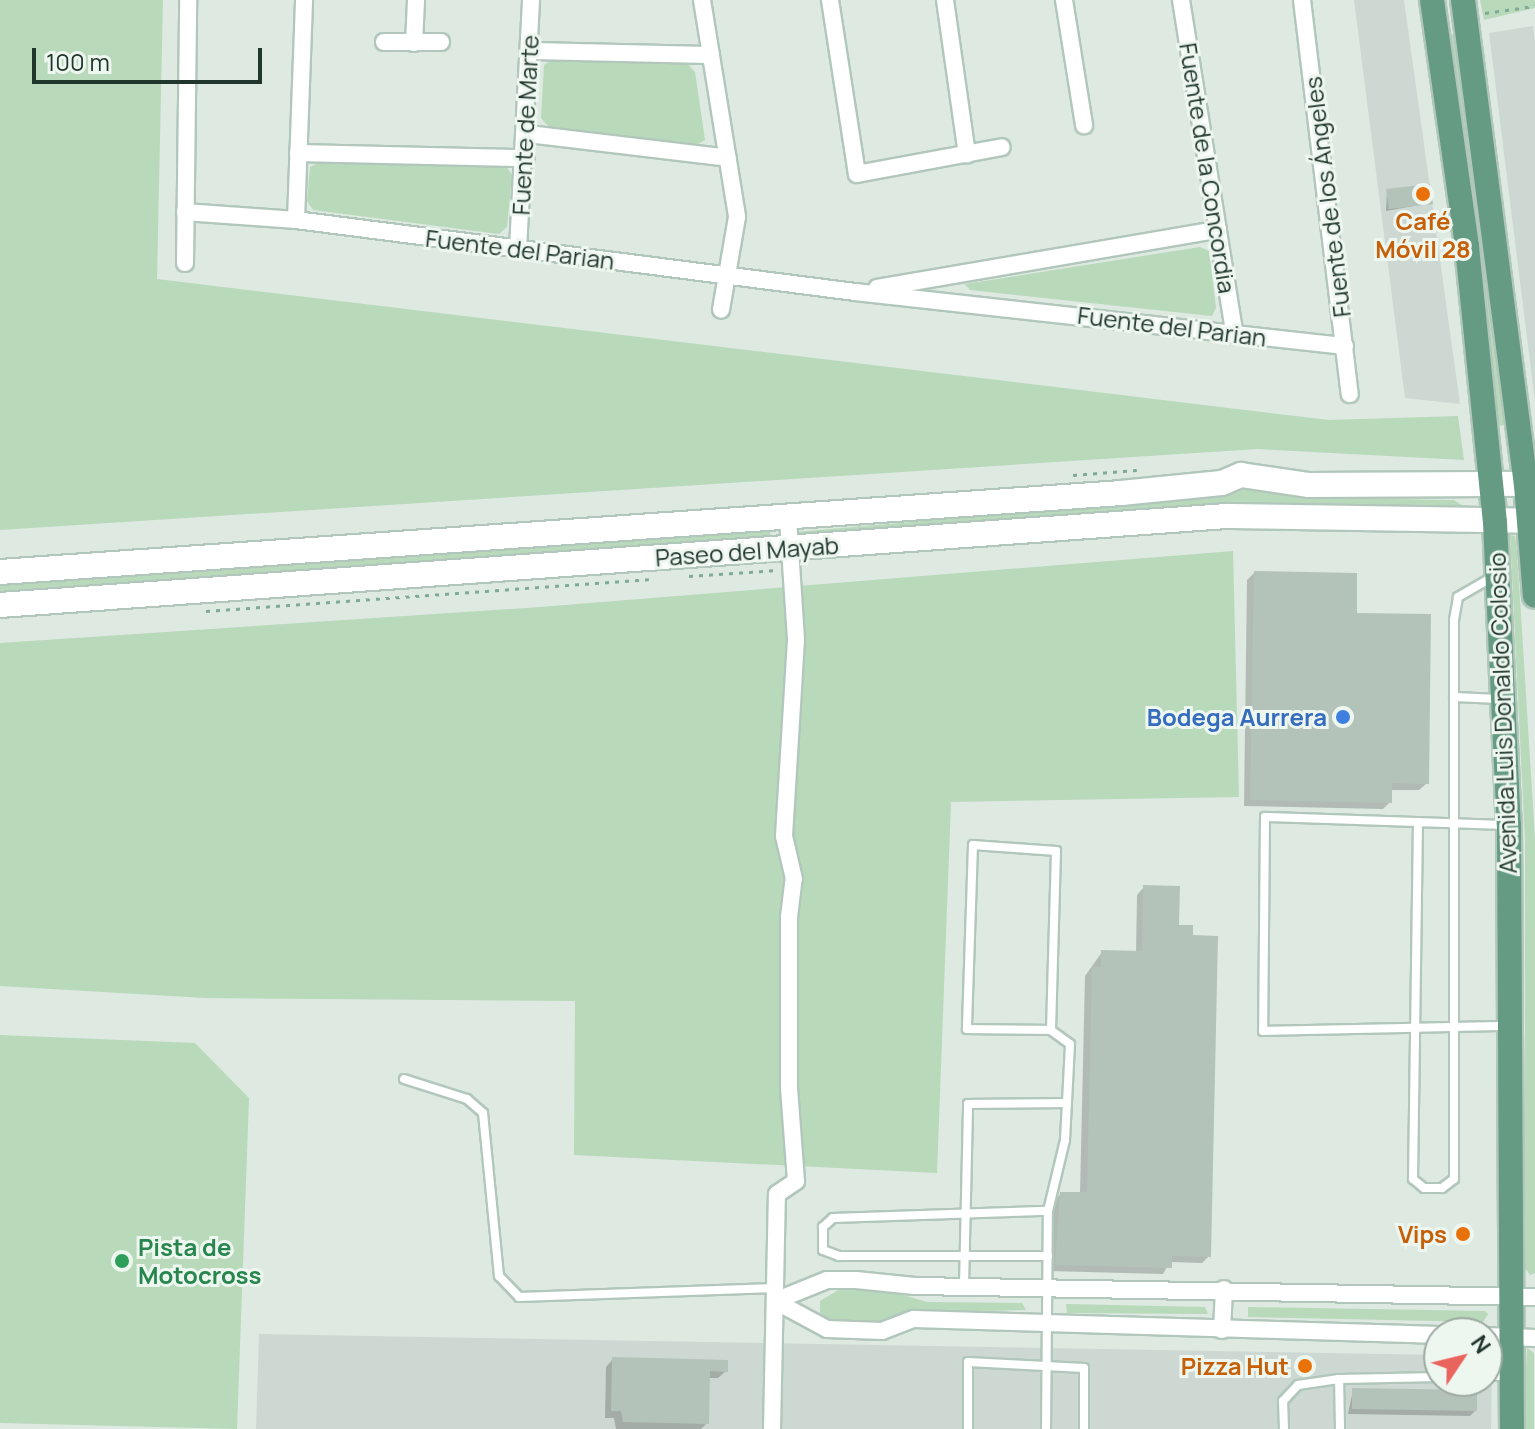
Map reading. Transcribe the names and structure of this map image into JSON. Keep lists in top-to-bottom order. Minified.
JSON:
{"streets":{"main road":["Paseo del Mayab","Avenida Luis Donaldo Colosio"],"street":["Fuente de Marte","Fuente de la Concordia","Fuente de los Ángeles","Fuente del Parian"]},"crossings":[["Fuente de Marte","Fuente del Parian"],["Fuente de la Concordia","Fuente del Parian"],["Fuente de los Ángeles","Fuente del Parian"],["Paseo del Mayab","Avenida Luis Donaldo Colosio"]],"places":["Café Móvil 28","Bodega Aurrera","Vips","Pista de Motocross","Pizza Hut"],"scale_bar":"100 m","north":"top right"}
